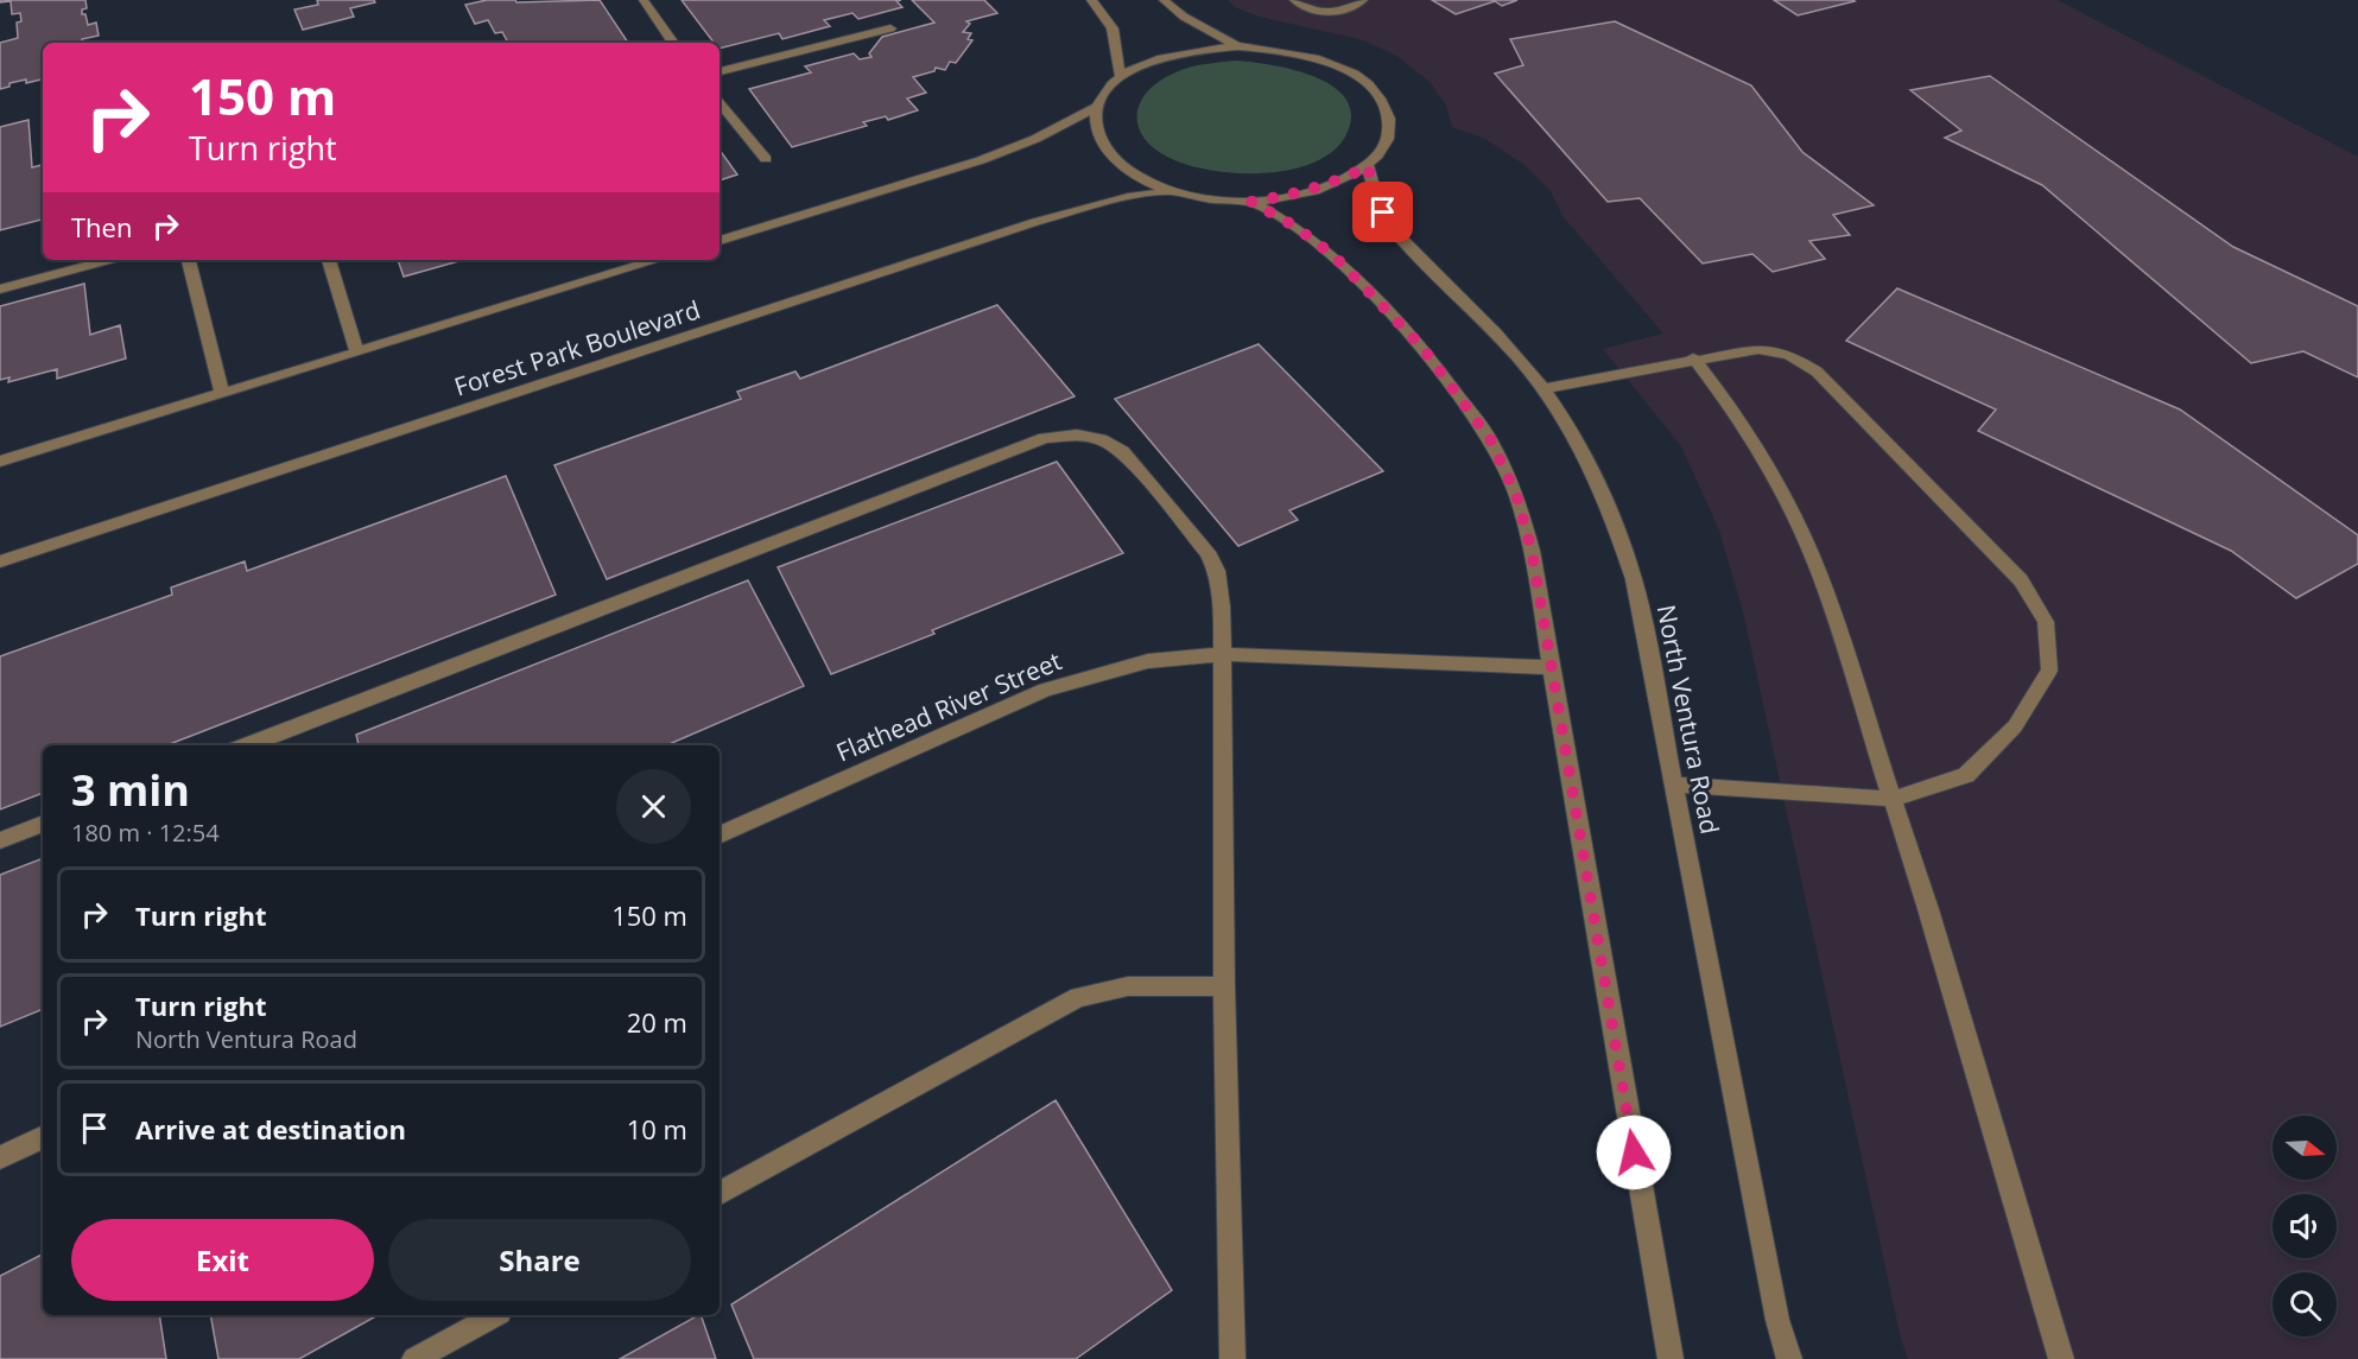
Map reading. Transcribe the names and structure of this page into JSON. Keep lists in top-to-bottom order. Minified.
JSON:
{"streets":{"street":["Forest Park Boulevard","Flathead River Street","North Ventura Road"]},"north":"right","page":{"turn":["150 m","Turn right"],"then":"Then","heading":["3 min","180 m · 12:54"],"list":[{"name":"Turn right","value":"150 m"},{"name":"Turn right","note":"North Ventura Road","value":"20 m"},{"name":"Arrive at destination","value":"10 m"}],"buttons":["Exit","Share"]}}
